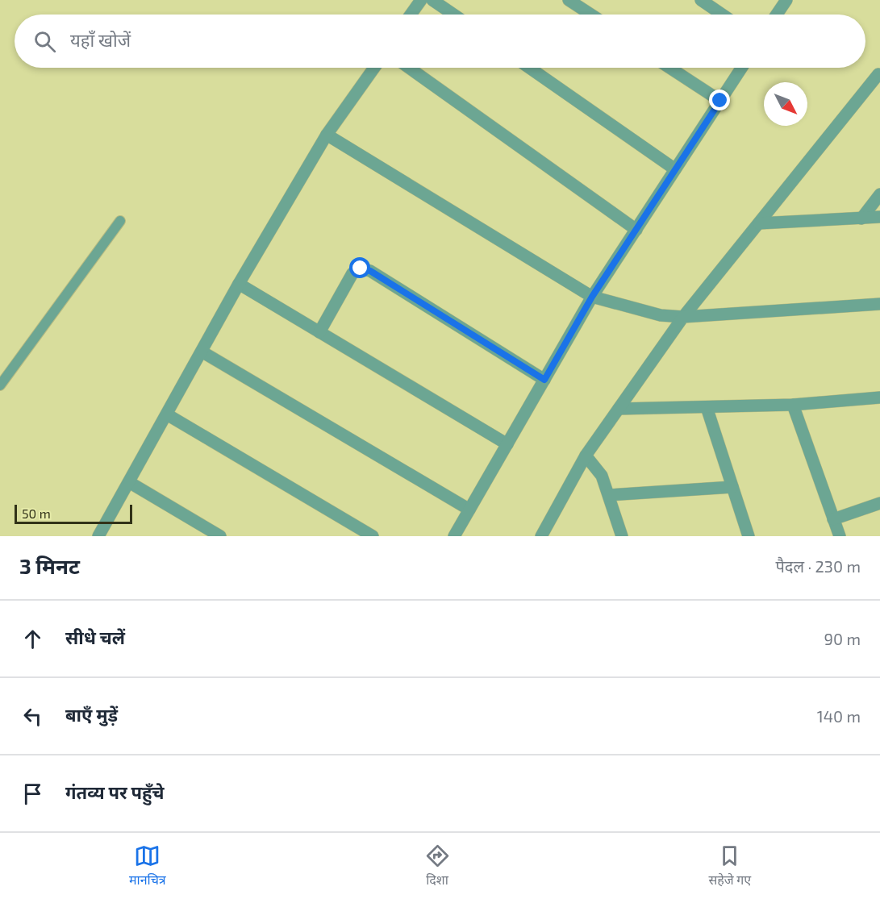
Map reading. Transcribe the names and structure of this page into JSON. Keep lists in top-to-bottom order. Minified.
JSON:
{"scale_bar":"50 m","north":"bottom right","page":{"search":"यहाँ खोजें","scale":"50 m","heading":["3 मिनट","पैदल · 230 m"],"list":[["सीधे चलें","90 m"],["बाएँ मुड़ें","140 m"],"गंतव्य पर पहुँचे"],"nav":["मानचित्र","दिशा","सहेजे गए"]}}
